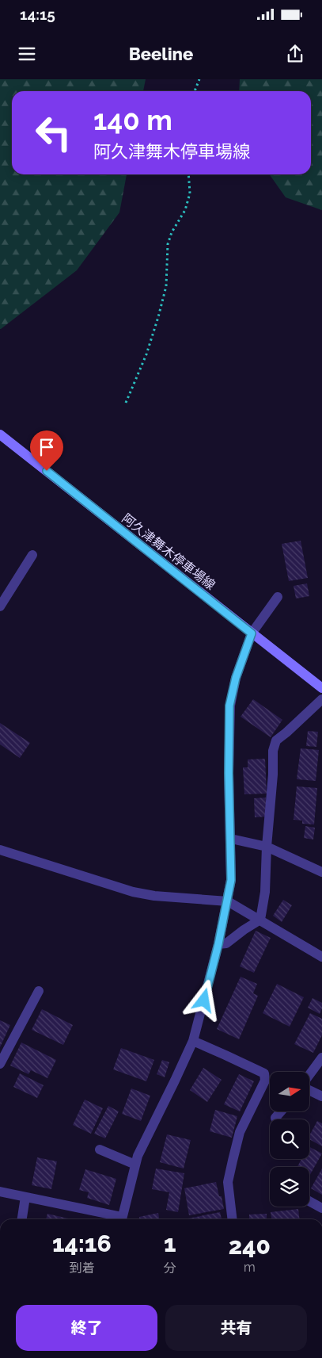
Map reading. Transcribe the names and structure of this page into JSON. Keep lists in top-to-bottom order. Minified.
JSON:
{"streets":{"main road":["阿久津舞木停車場線"]},"north":"right","page":{"status":"14:15","header":"Beeline","turn":["140 m","阿久津舞木停車場線"],"eta":["14:16","到着","1","分","240","m"],"buttons":["終了","共有"]}}
